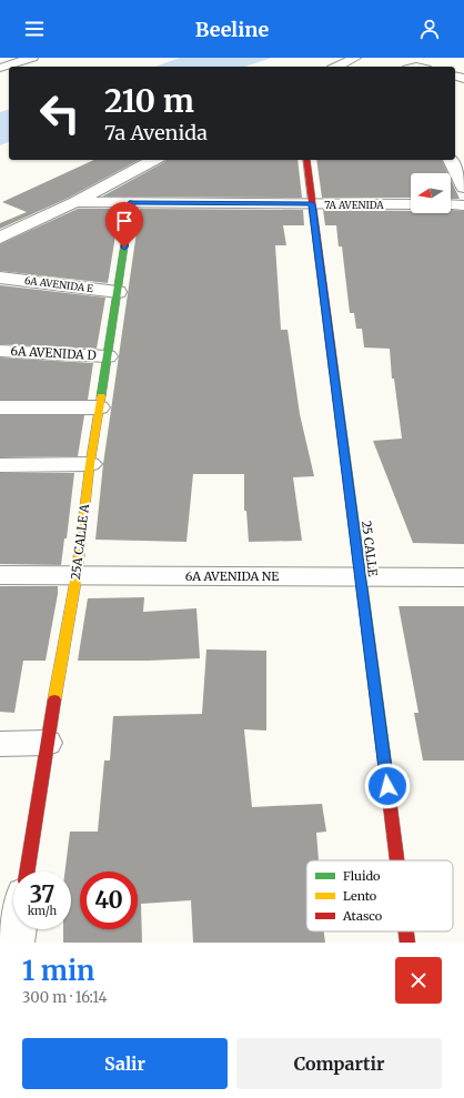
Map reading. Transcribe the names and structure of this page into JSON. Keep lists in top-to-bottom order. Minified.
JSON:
{"streets":{"street":["7A AVENIDA","6A AVENIDA E","6A AVENIDA D","25A CALLE A","25 CALLE","6A AVENIDA NE"]},"crossings":[["7A AVENIDA","25A CALLE A"],["7A AVENIDA","25 CALLE"],["6A AVENIDA E","25A CALLE A"],["6A AVENIDA D","25A CALLE A"],["25A CALLE A","6A AVENIDA NE"],["25 CALLE","6A AVENIDA NE"]],"legend":["Fluido","Lento","Atasco"],"north":"left","page":{"header":"Beeline","turn":["210 m","7a Avenida"],"speed":"37 km/h","limit":"40","heading":["1 min","300 m · 16:14"],"buttons":["Salir","Compartir"]}}
